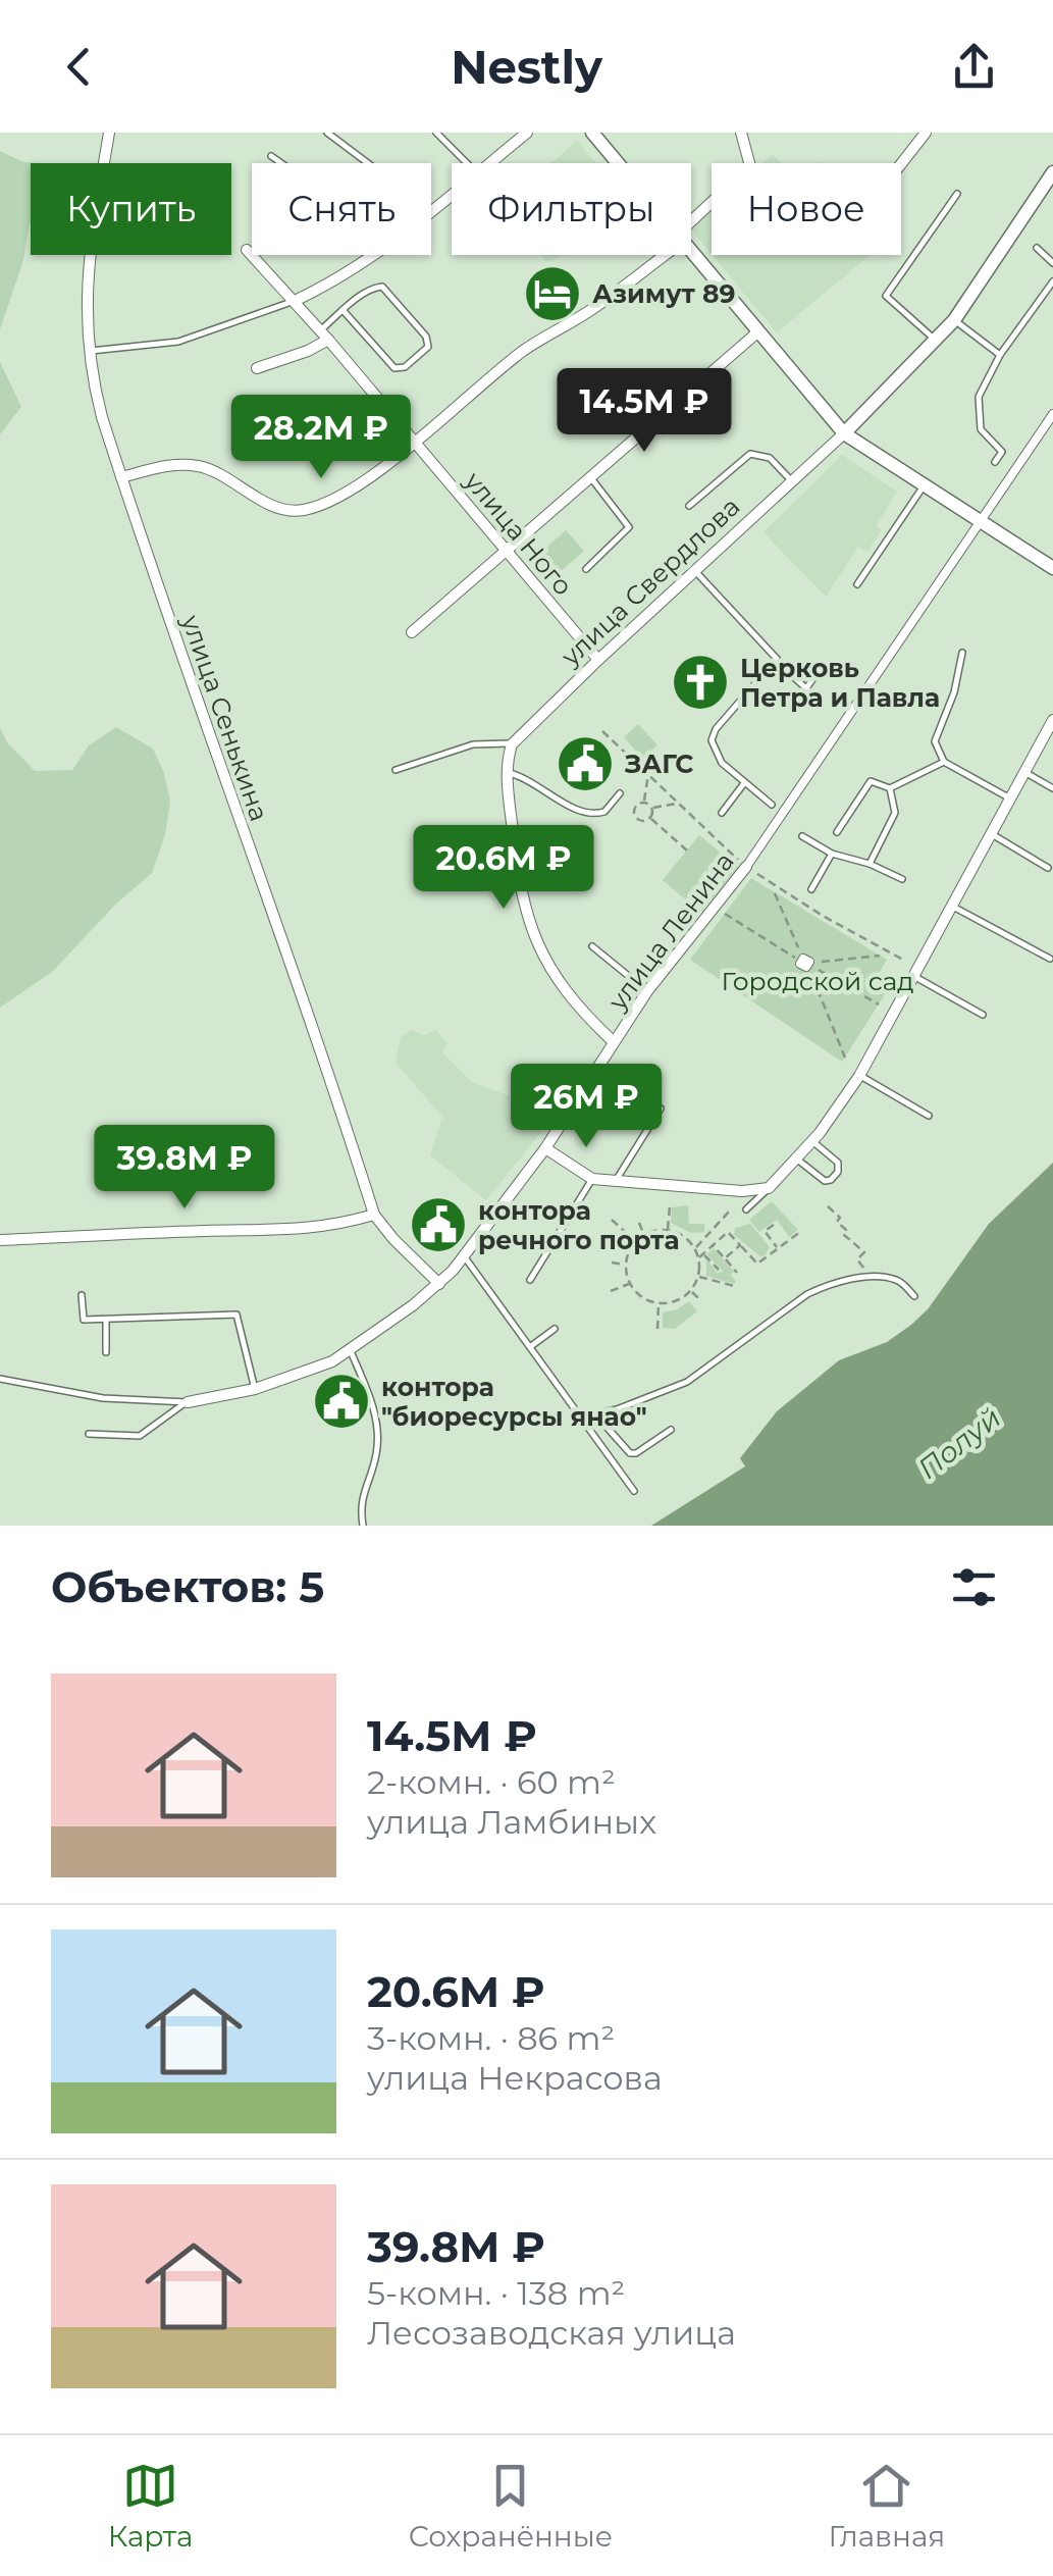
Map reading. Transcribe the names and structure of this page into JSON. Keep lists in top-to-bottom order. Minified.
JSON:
{"streets":{"street":["улица Ного","улица Свердлова","улица Сенькина","улица Ленина"]},"crossings":[["улица Ного","улица Свердлова"],["улица Сенькина","улица Ленина"]],"water":["Полуй"],"parks":["Городской сад"],"places":{"hotel":["Азимут 89"],"church":["Церковь Петра и Павла"],"public building":["ЗАГС","контора речного порта","контора \"биоресурсы янао\""]},"page":{"header":"Nestly","chip":["Купить","Снять","Фильтры","Новое"],"price":["14.5M ₽","28.2M ₽","20.6M ₽","26M ₽","39.8M ₽"],"heading":"Объектов: 5","list":[{"name":"14.5M ₽","note":"2-комн. · 60 m² · улица Ламбиных"},{"name":"20.6M ₽","note":"3-комн. · 86 m² · улица Некрасова"},{"name":"39.8M ₽","note":"5-комн. · 138 m² · Лесозаводская улица"}],"tabs":["Карта","Сохранённые","Главная"]}}
